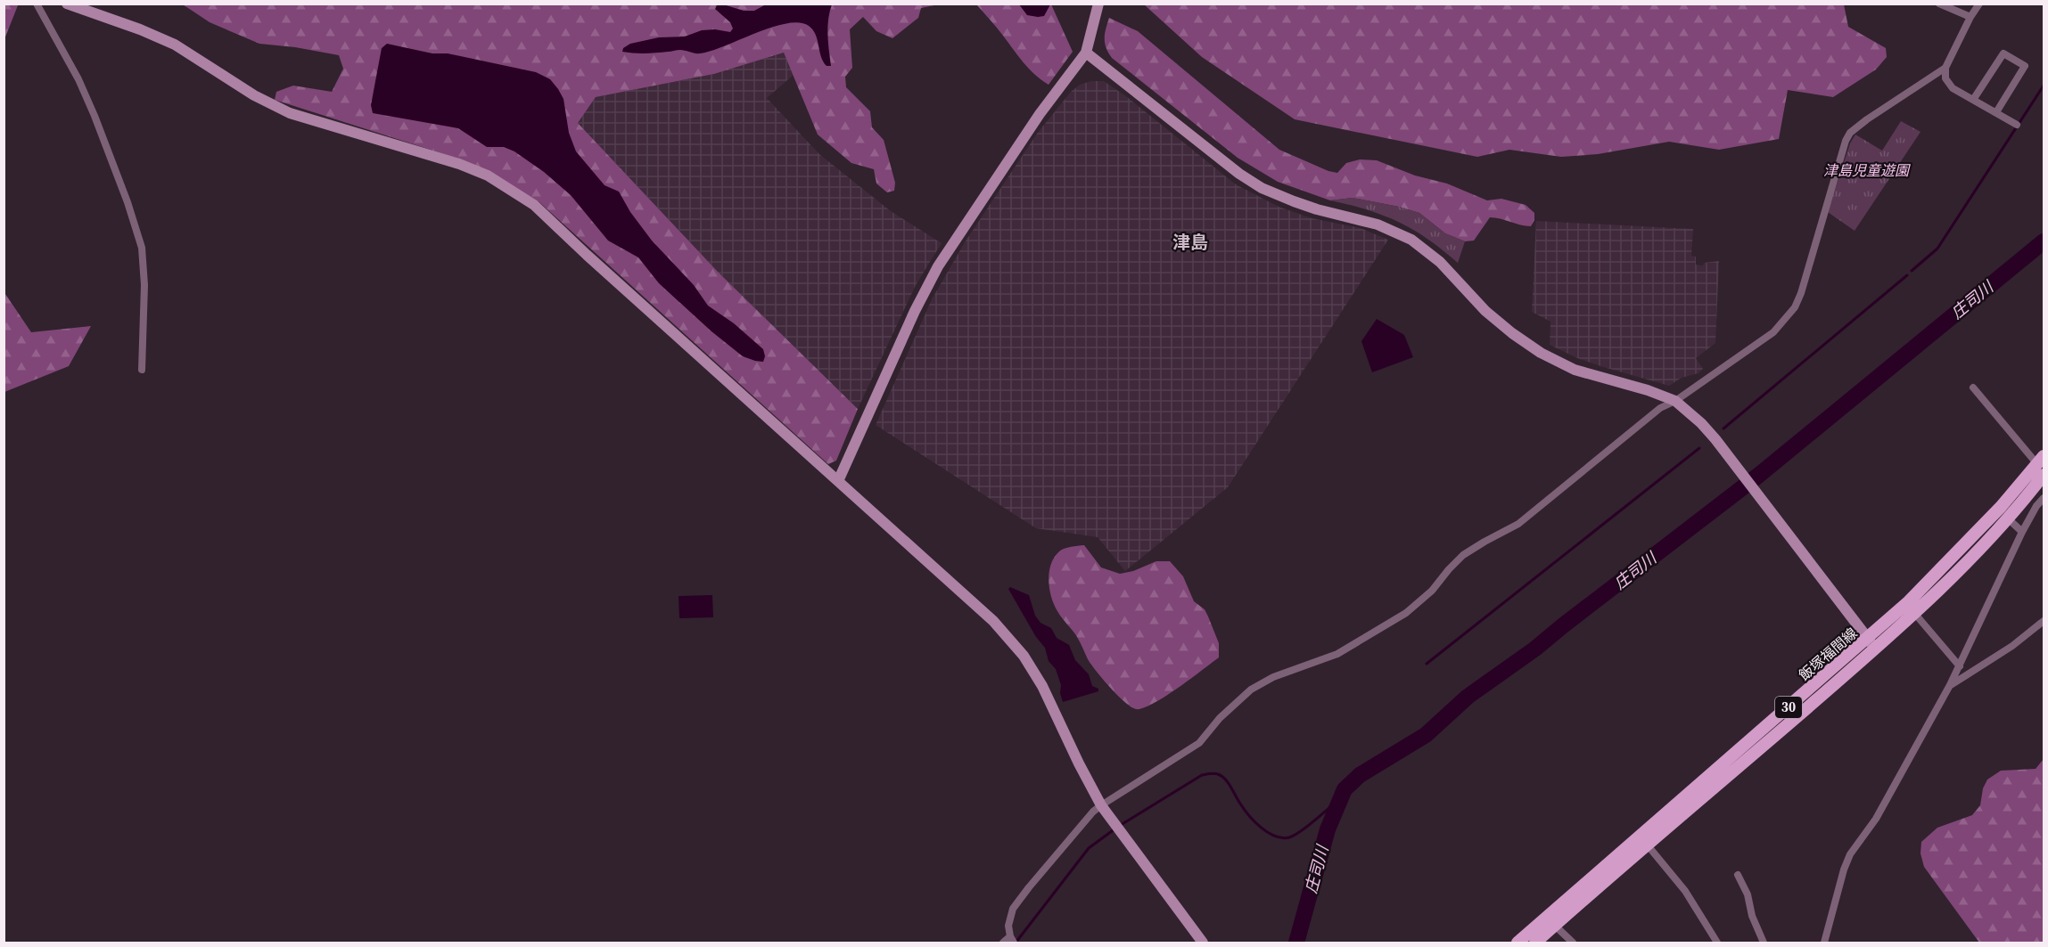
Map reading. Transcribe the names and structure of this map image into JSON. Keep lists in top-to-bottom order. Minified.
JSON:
{"streets":{"main road":["飯塚福間線","30"]},"districts":["津島"],"water":["庄司川"],"parks":["津島児童遊園"]}
